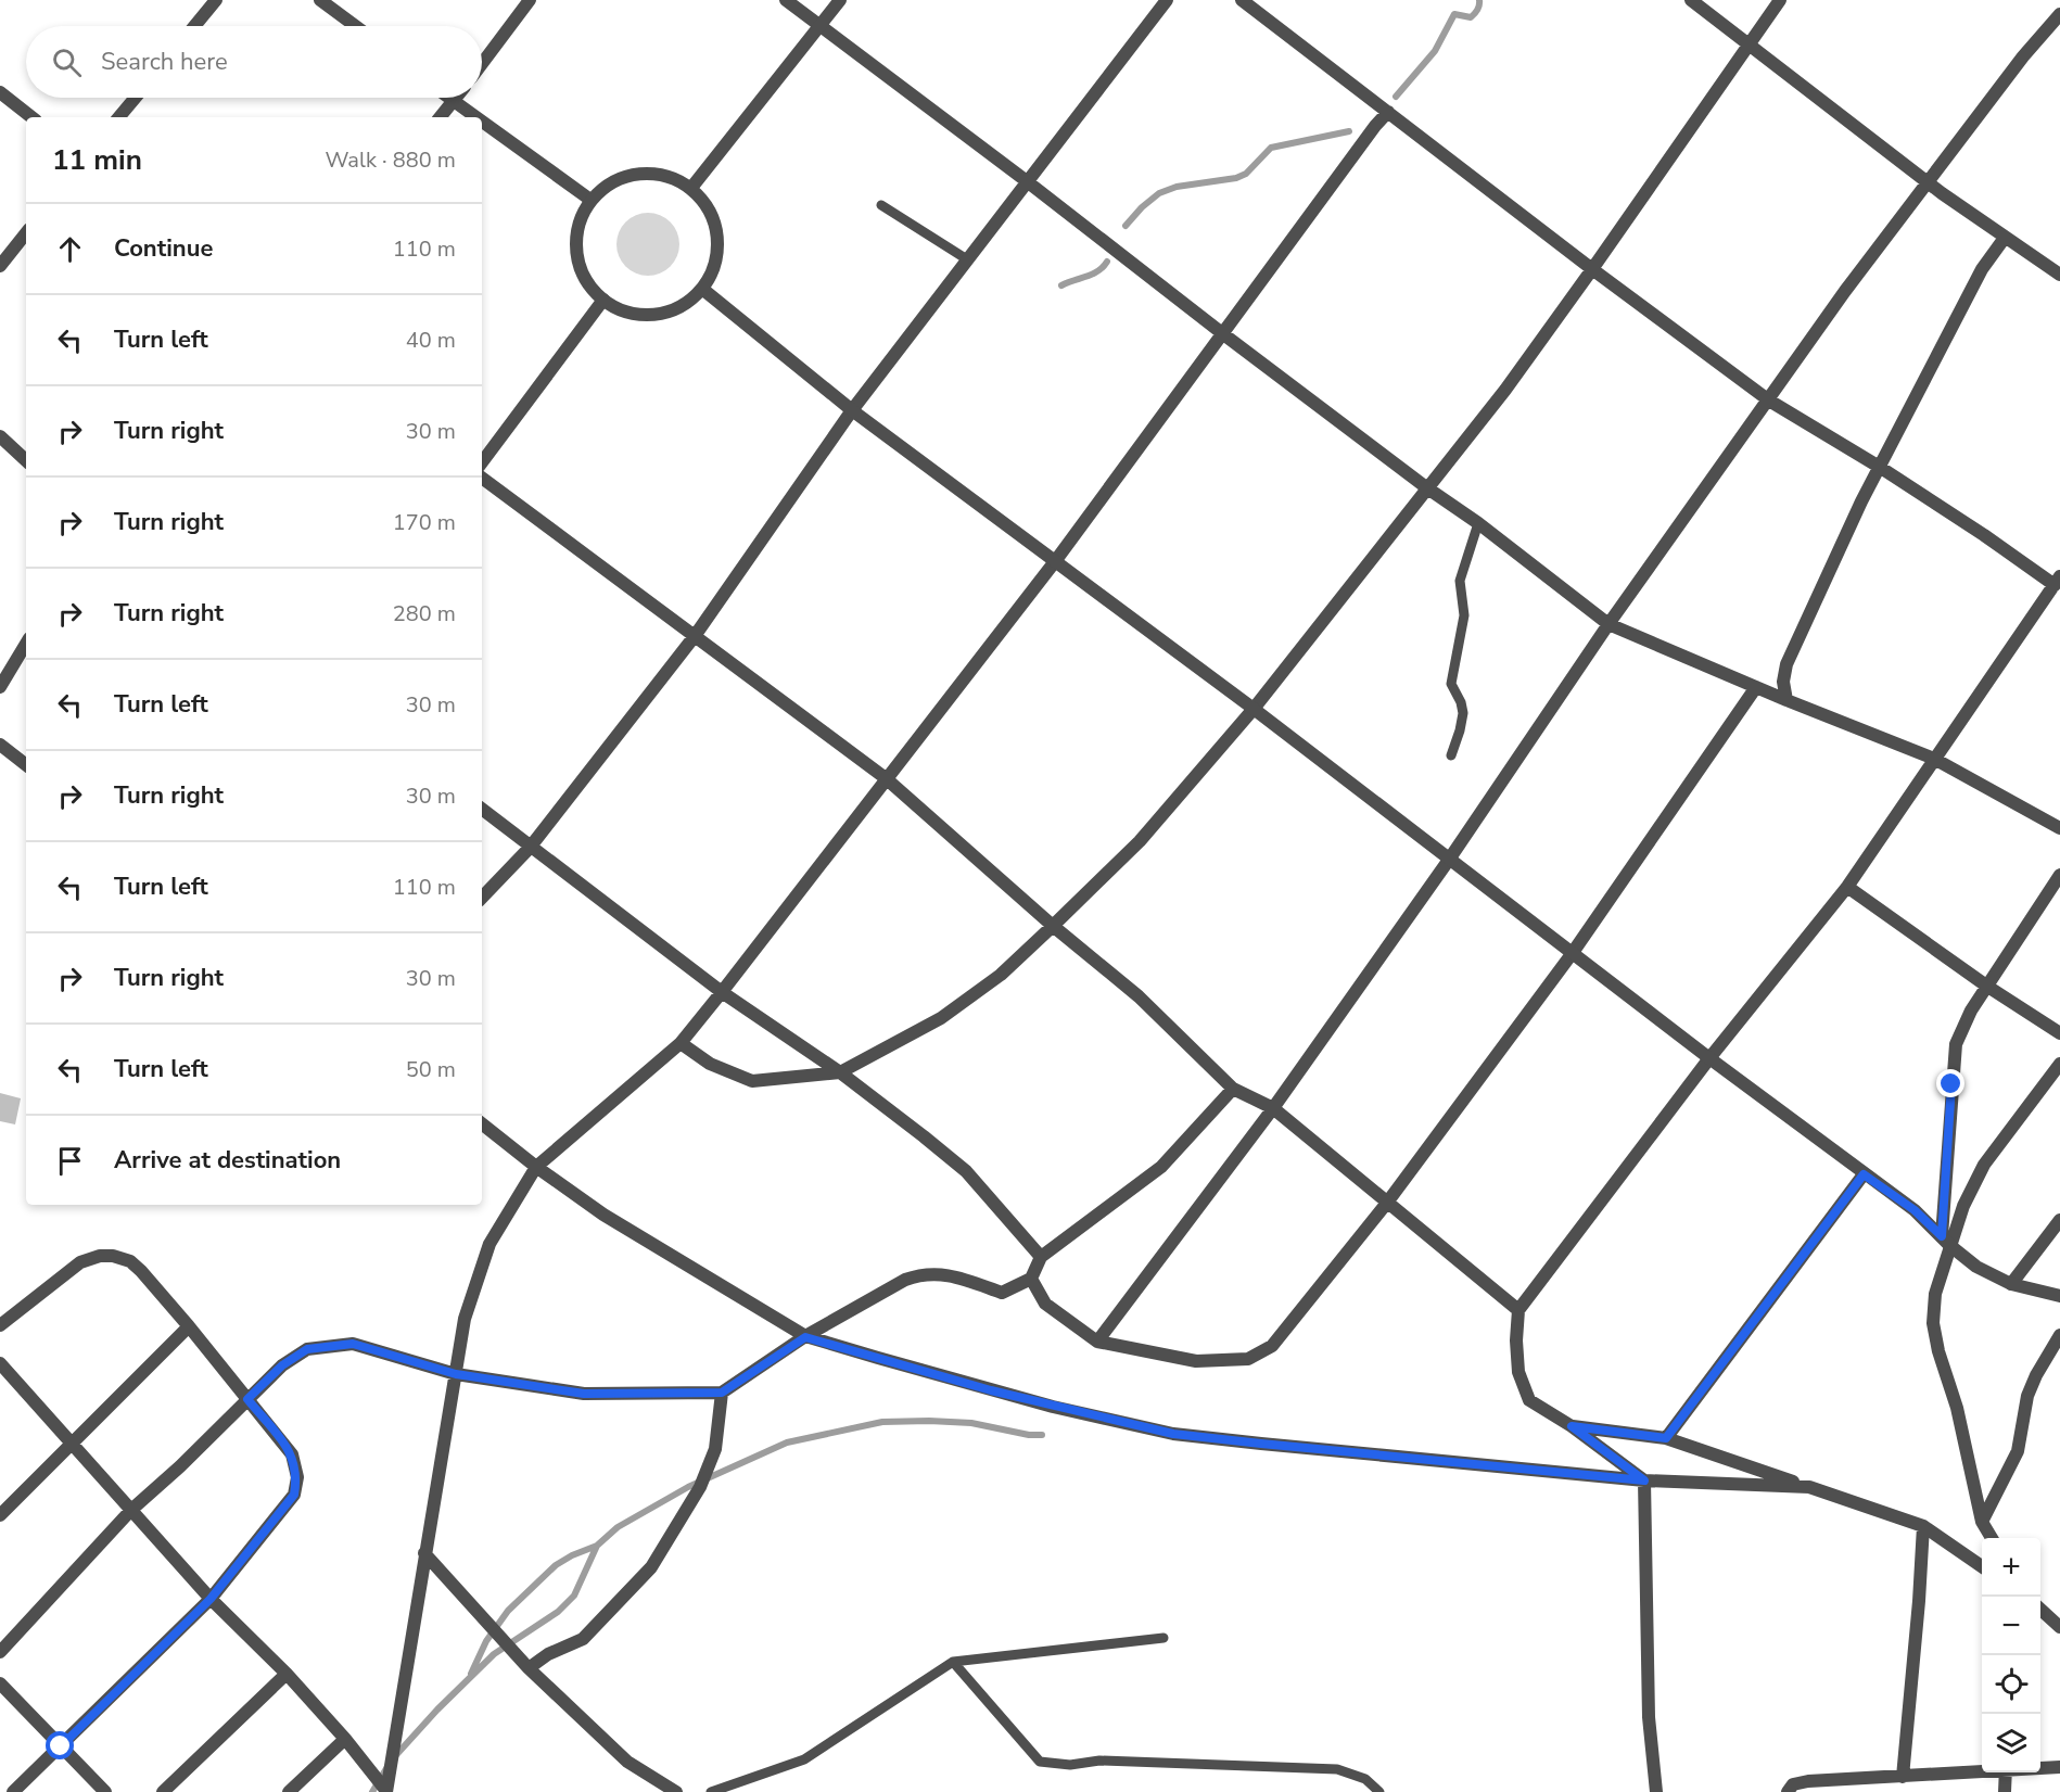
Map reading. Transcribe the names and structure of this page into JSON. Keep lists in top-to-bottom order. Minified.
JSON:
{"page":{"search":"Search here","heading":["11 min","Walk · 880 m"],"list":[["Continue","110 m"],["Turn left","40 m"],["Turn right","30 m"],["Turn right","170 m"],["Turn right","280 m"],["Turn left","30 m"],["Turn right","30 m"],["Turn left","110 m"],["Turn right","30 m"],["Turn left","50 m"],"Arrive at destination"],"map_buttons":["+","−"]}}
